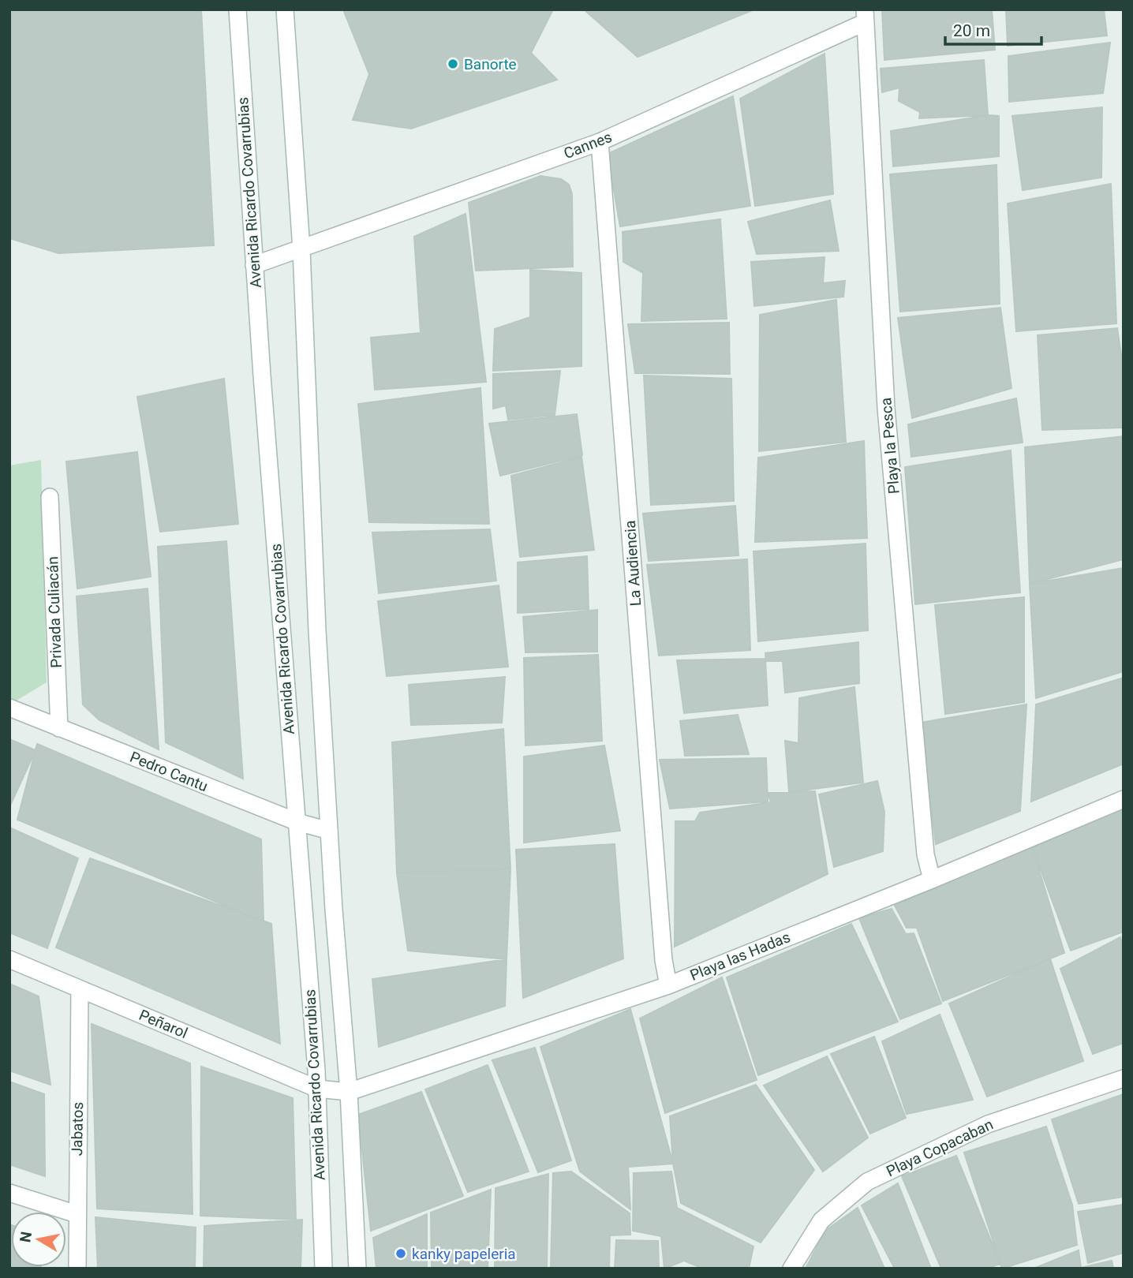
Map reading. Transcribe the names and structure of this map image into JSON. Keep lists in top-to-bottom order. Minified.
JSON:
{"streets":{"street":["Cannes","Avenida Ricardo Covarrubias","Playa la Pesca","La Audiencia","Privada Culiacán","Pedro Cantu","Playa las Hadas","Peñarol","Jabatos","Playa Copacaban"]},"crossings":[["Cannes","Avenida Ricardo Covarrubias"],["Cannes","Playa la Pesca"],["Cannes","La Audiencia"],["Avenida Ricardo Covarrubias","Pedro Cantu"],["Avenida Ricardo Covarrubias","Playa las Hadas"],["Avenida Ricardo Covarrubias","Peñarol"],["Playa la Pesca","Playa las Hadas"],["La Audiencia","Playa las Hadas"],["Privada Culiacán","Pedro Cantu"],["Peñarol","Jabatos"]],"places":["Banorte","kanky papeleria"],"scale_bar":"20 m","north":"left"}
